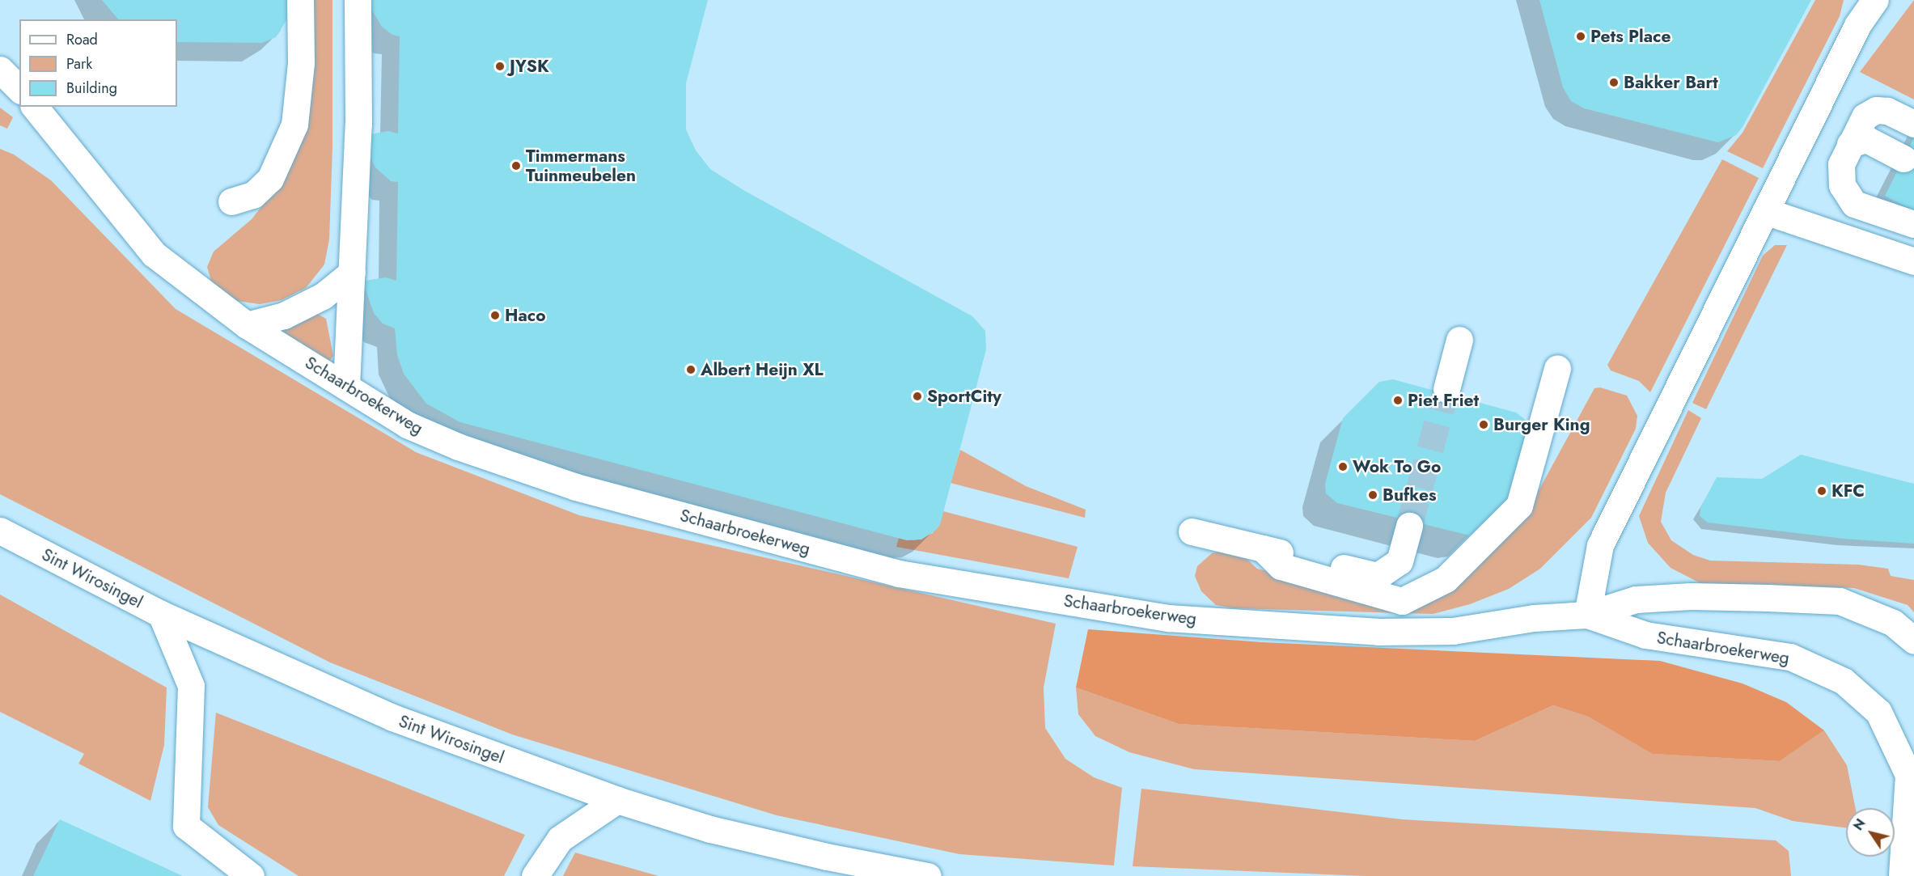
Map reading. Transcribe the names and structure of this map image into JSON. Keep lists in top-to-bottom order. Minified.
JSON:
{"streets":{"street":["Schaarbroekerweg","Sint Wirosingel"]},"places":["Pets Place","JYSK","Bakker Bart","Timmermans Tuinmeubelen","Haco","Albert Heijn XL","SportCity","Piet Friet","Burger King","Wok To Go","KFC","Bufkes"],"legend":["Road","Park","Building"],"north":"top left"}
